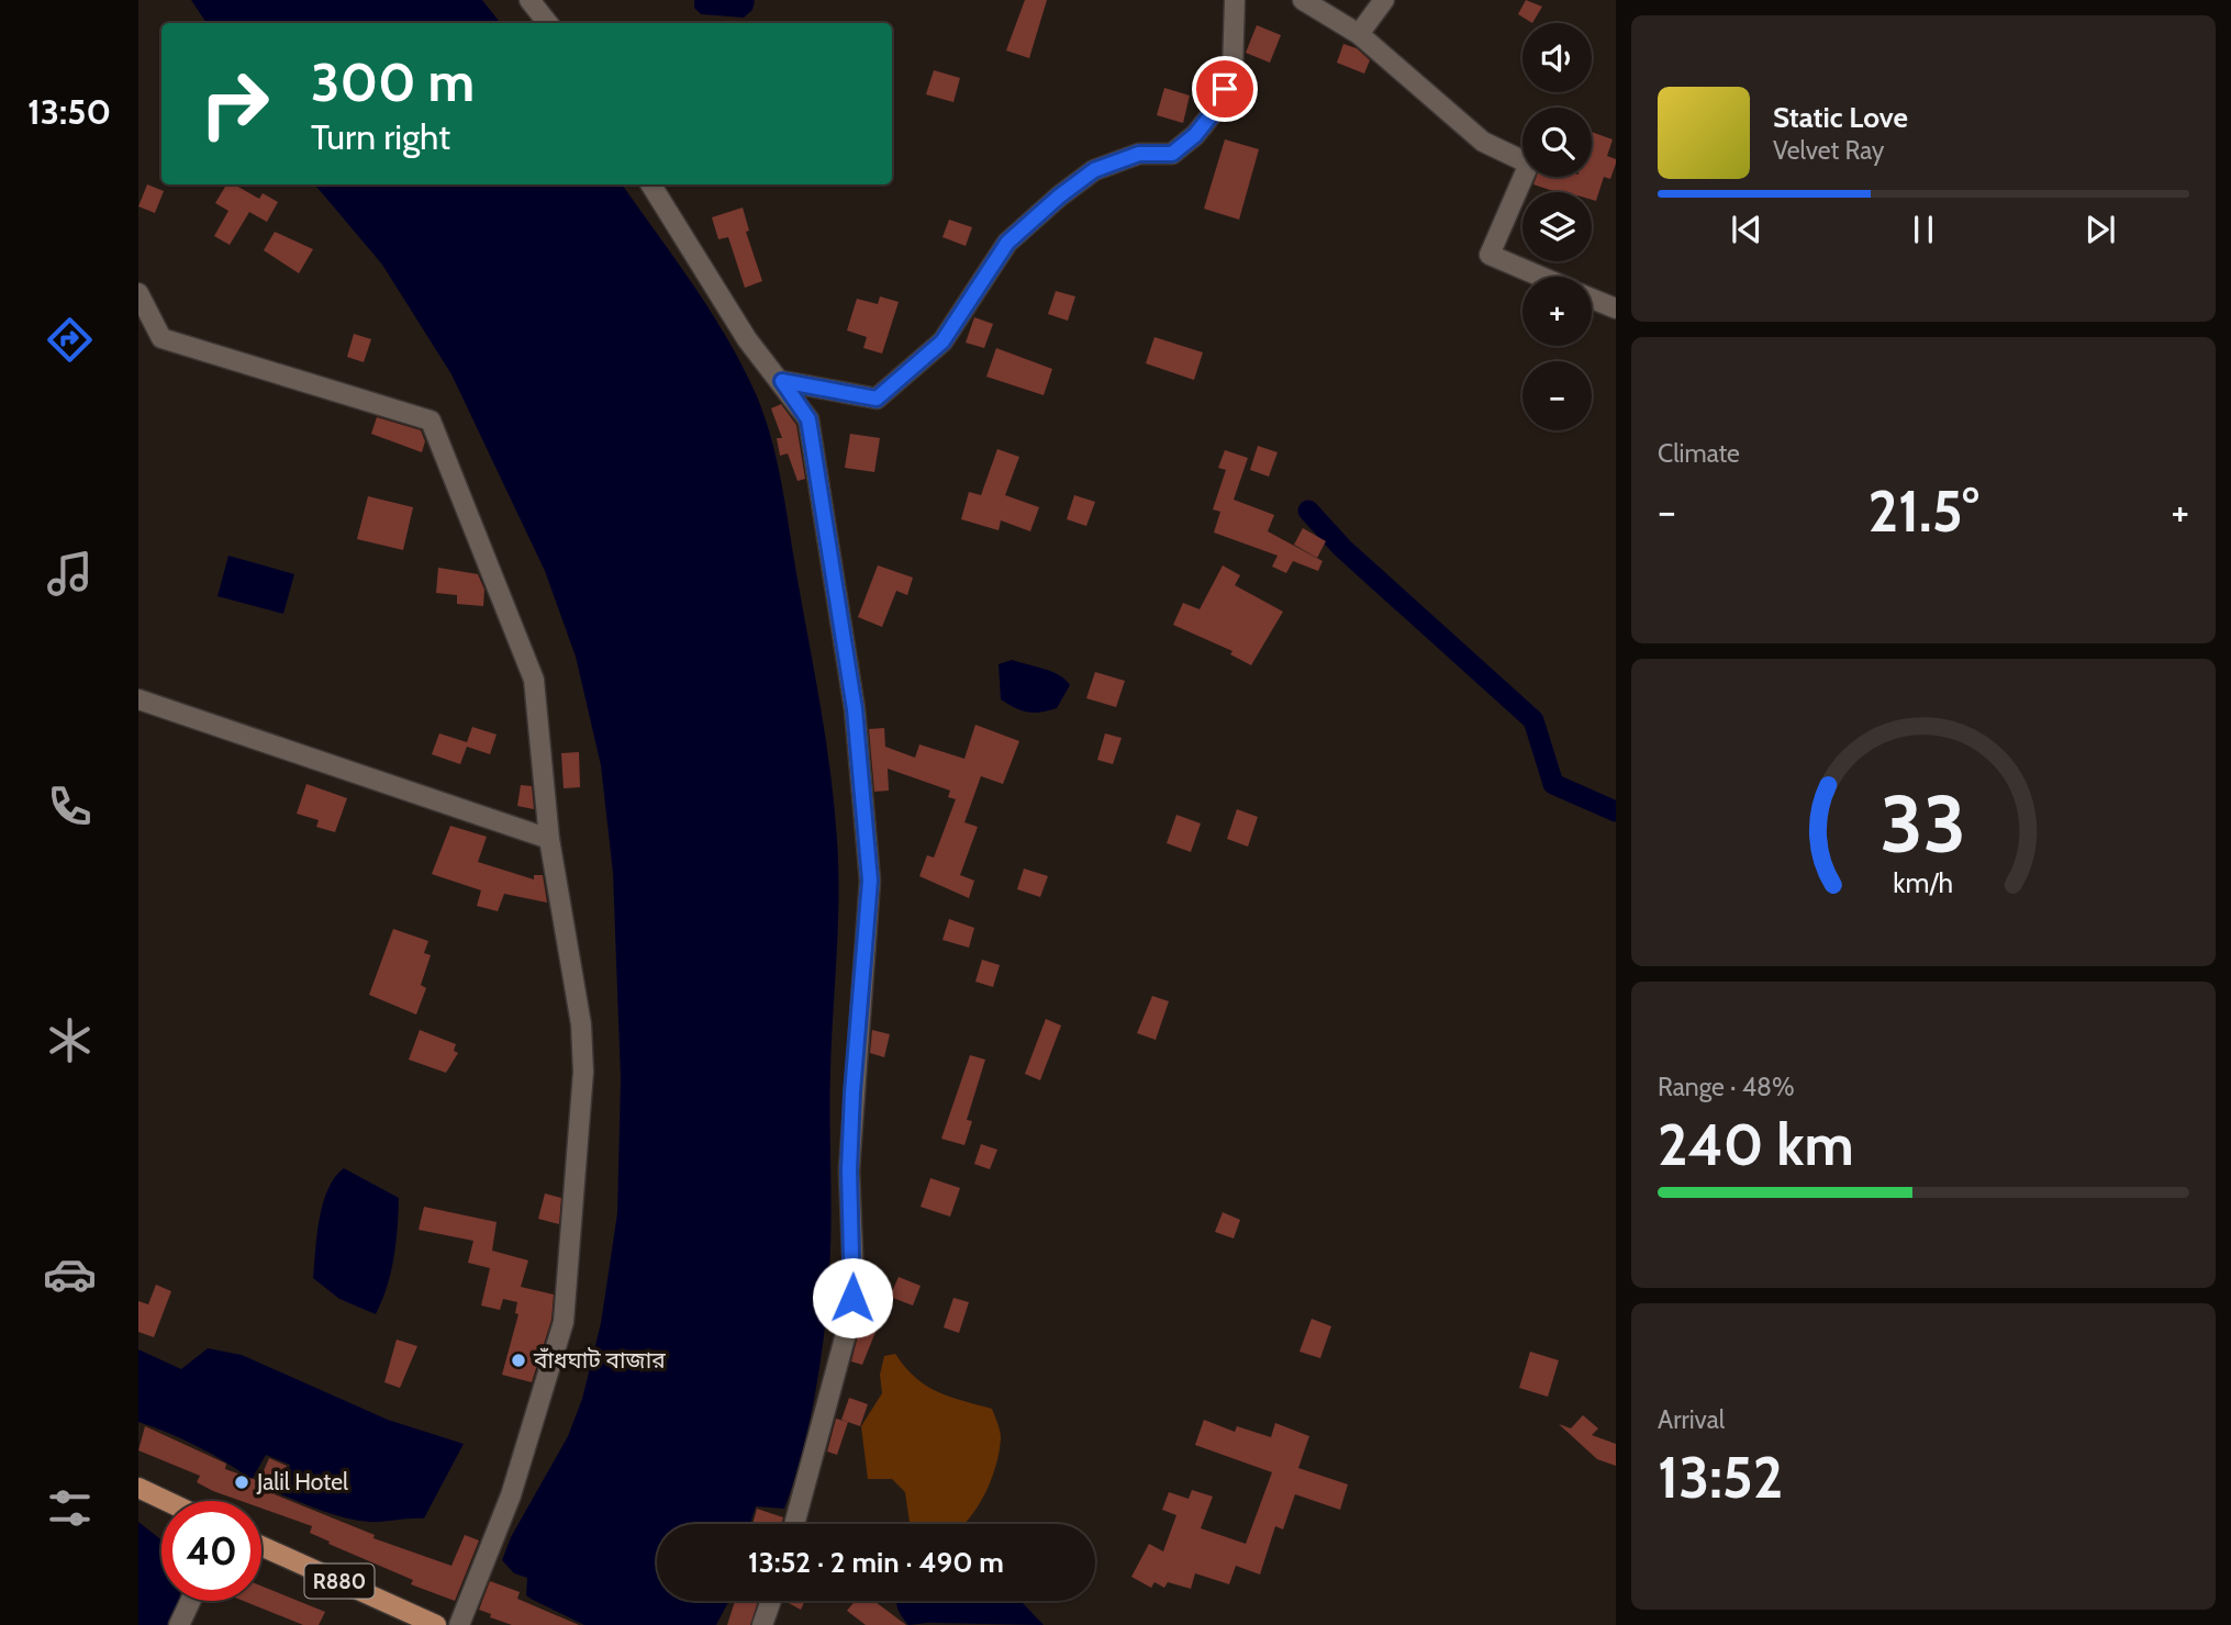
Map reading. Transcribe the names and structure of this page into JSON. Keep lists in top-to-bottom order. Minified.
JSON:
{"streets":{"main road":["R880"]},"places":["বাঁধঘাট বাজার","Jalil Hotel"],"page":{"tabs":"13:50","map_buttons":["+","−"],"turn":["300 m","Turn right"],"song":["Static Love","Velvet Ray"],"tile":["Climate",["Range · 48%","240 km"],["Arrival","13:52"]],"heat":["−","21.5°","+"],"limit":"40","trip":"13:52 · 2 min · 490 m","gauge":["33","km/h"]}}
